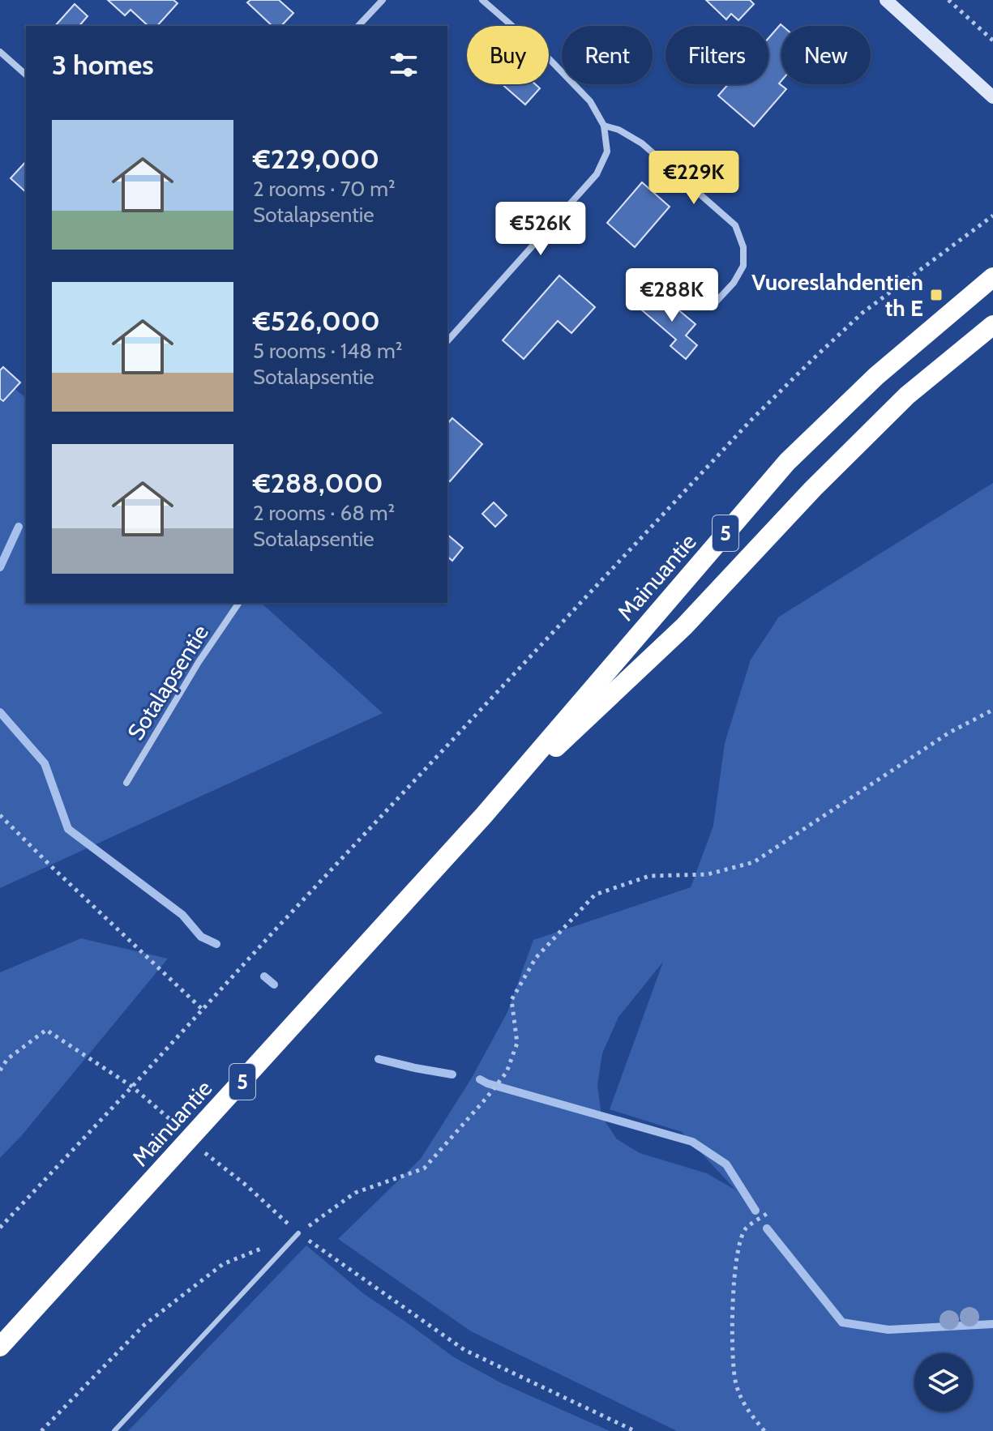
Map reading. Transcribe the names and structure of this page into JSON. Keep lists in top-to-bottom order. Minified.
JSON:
{"streets":{"highway":["5","Mainuantie"],"street":["Sotalapsentie"]},"places":{"transit":["Vuoreslahdentien th E"]},"page":{"chip":["Buy","Rent","Filters","New"],"heading":"3 homes","list":[{"name":"€229,000","note":"2 rooms · 70 m² · Sotalapsentie"},{"name":"€526,000","note":"5 rooms · 148 m² · Sotalapsentie"},{"name":"€288,000","note":"2 rooms · 68 m² · Sotalapsentie"}],"price":["€229K","€526K","€288K"]}}
